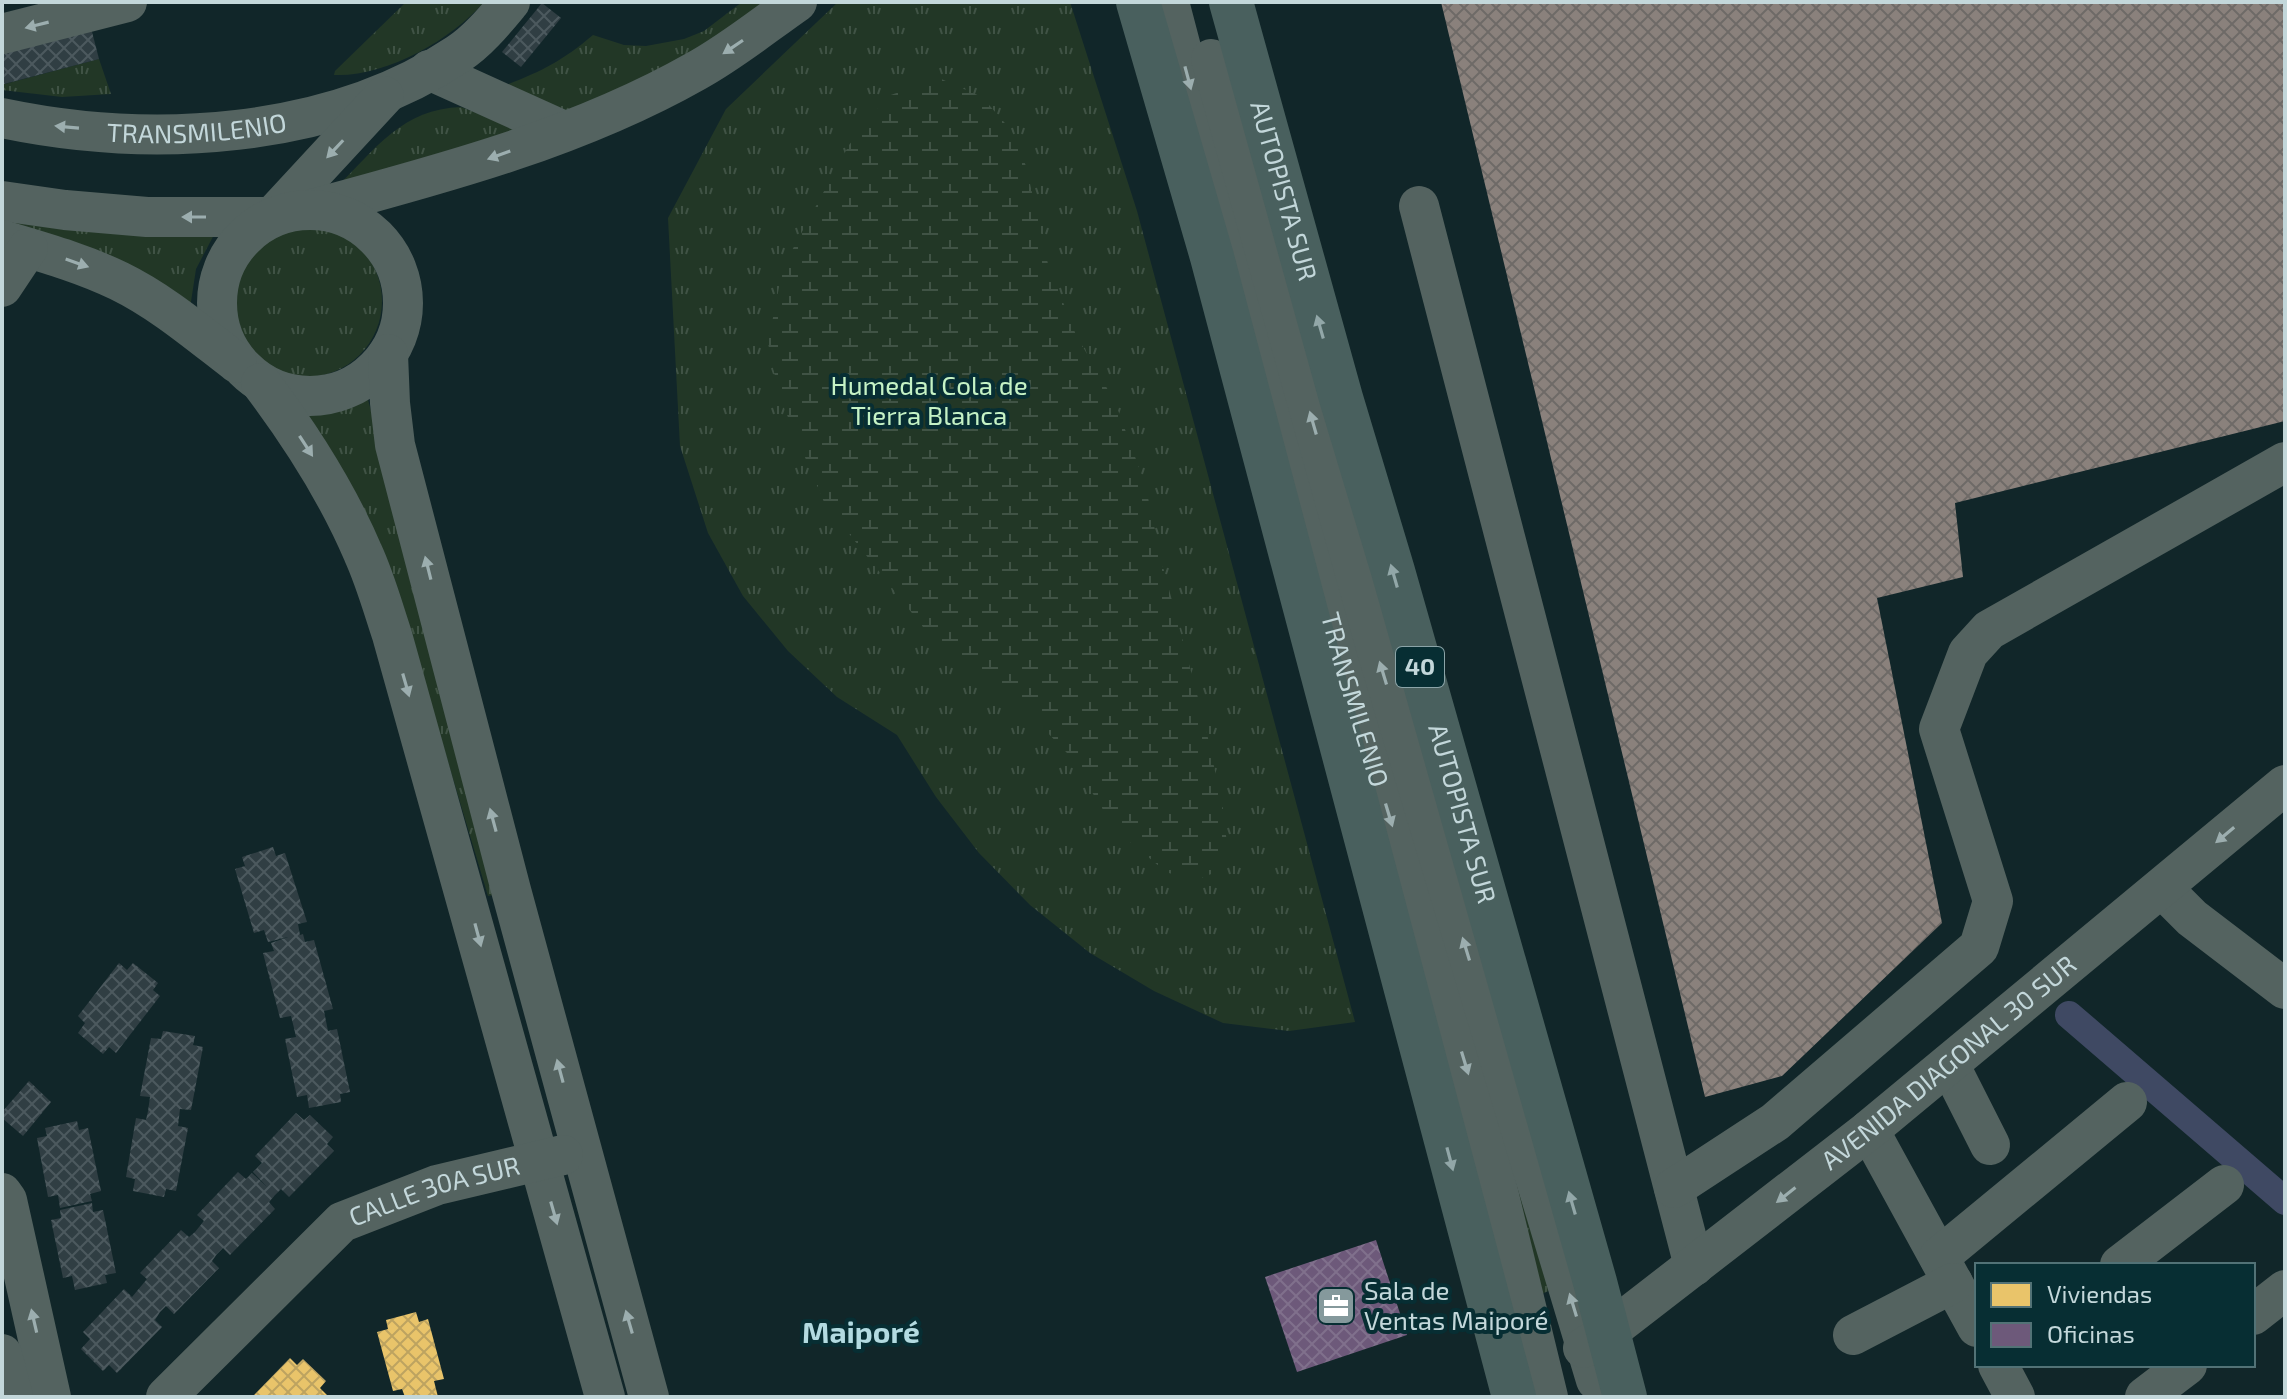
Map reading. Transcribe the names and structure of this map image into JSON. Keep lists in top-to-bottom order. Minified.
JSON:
{"streets":{"highway":["AUTOPISTA SUR","40"],"street":["TRANSMILENIO","AVENIDA DIAGONAL 30 SUR","CALLE 30A SUR"]},"crossings":[["TRANSMILENIO","AUTOPISTA SUR"],["TRANSMILENIO","AVENIDA DIAGONAL 30 SUR"],["AUTOPISTA SUR","AVENIDA DIAGONAL 30 SUR"]],"districts":["Maiporé"],"parks":["Humedal Cola de Tierra Blanca"],"places":{"office":["Sala de Ventas Maiporé"]},"legend":["Viviendas","Oficinas"]}
